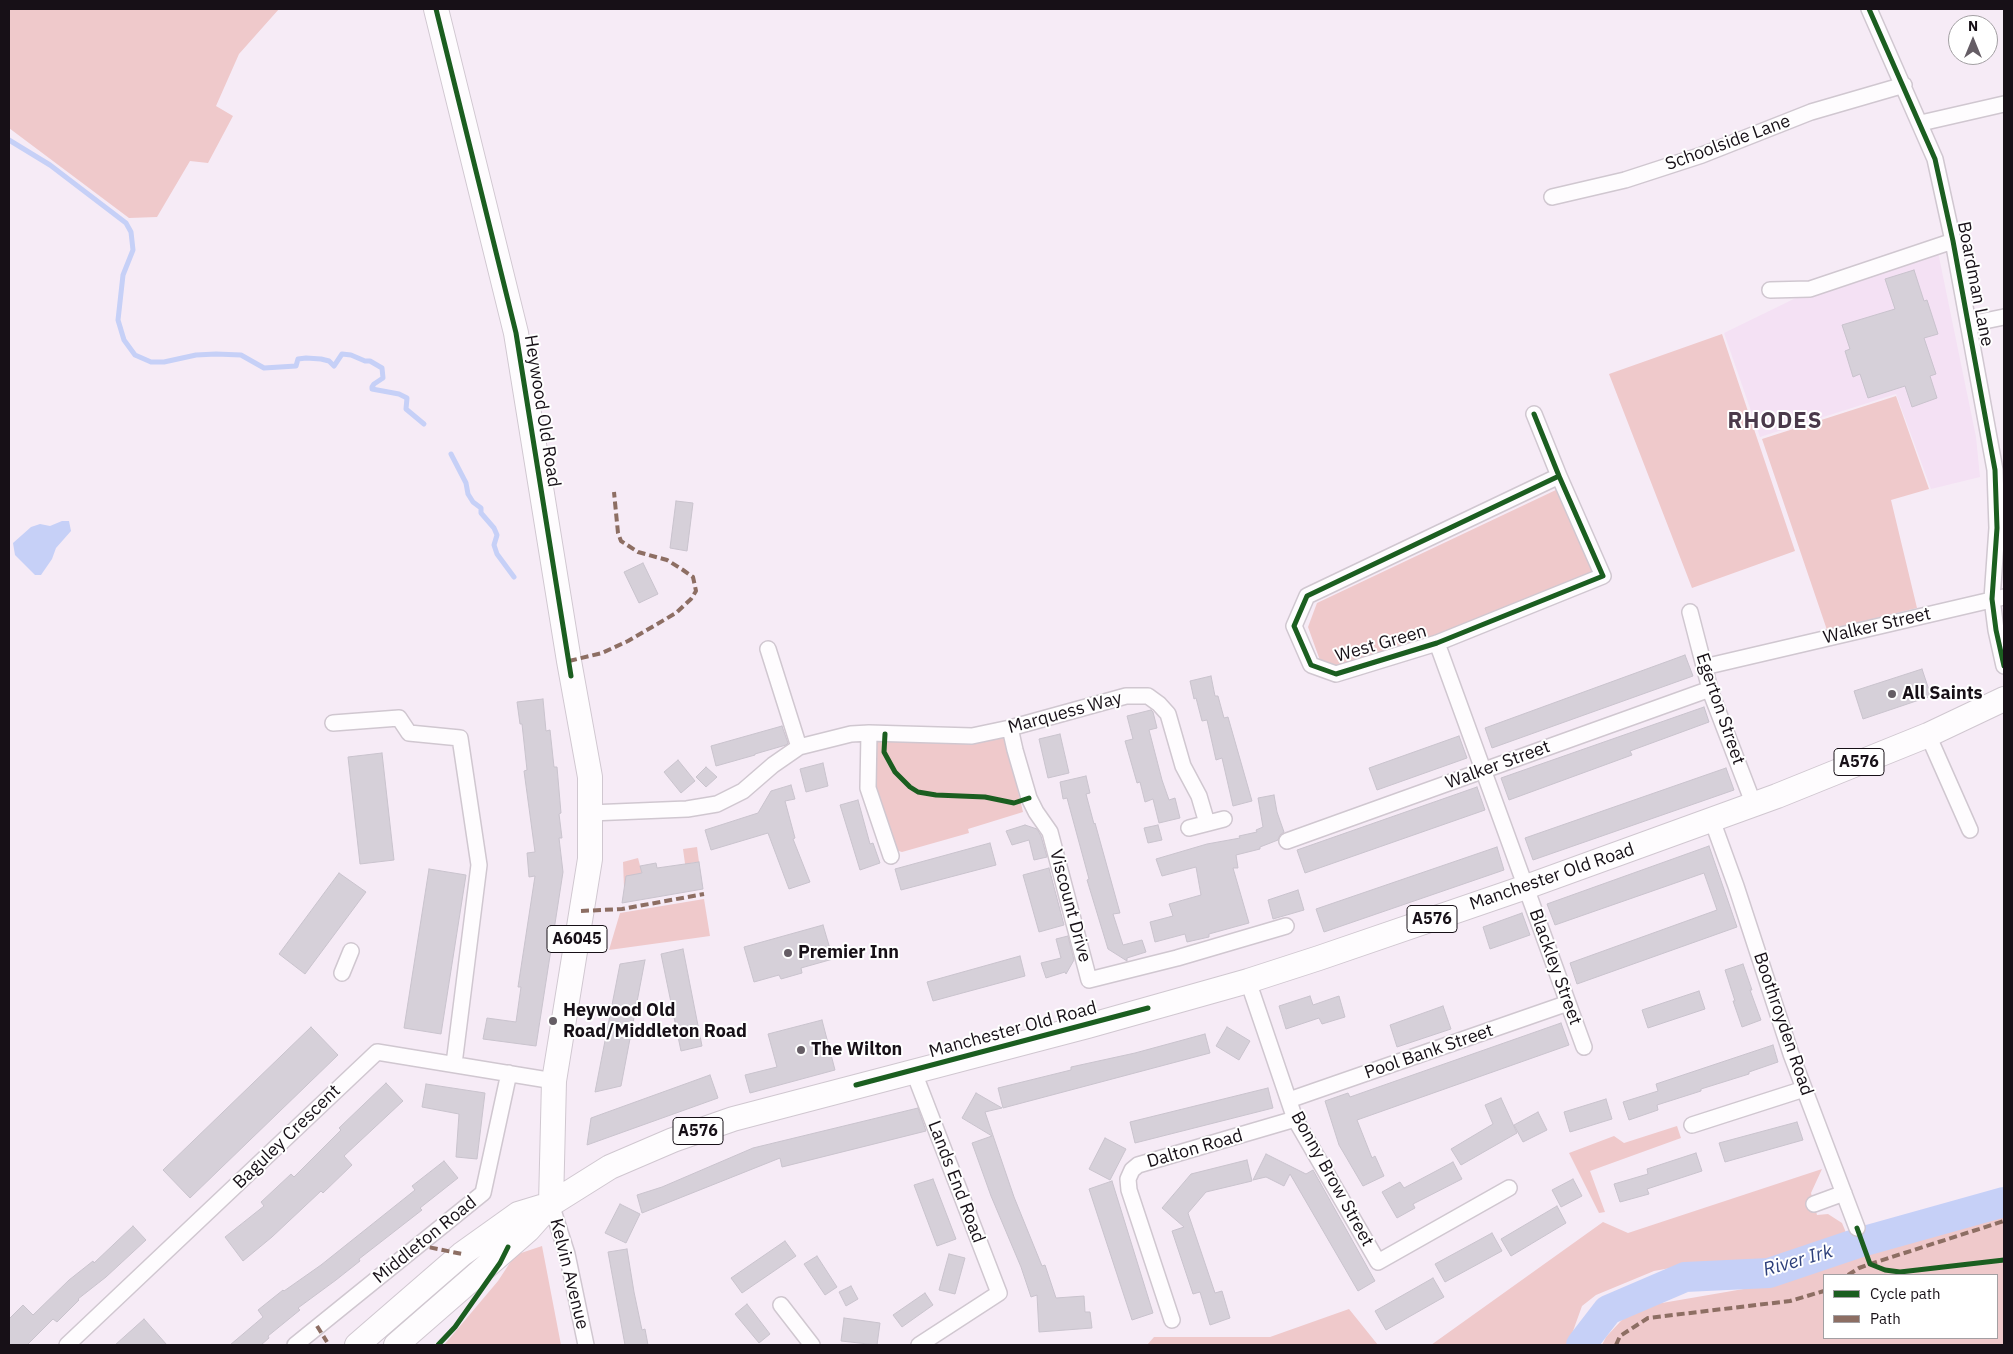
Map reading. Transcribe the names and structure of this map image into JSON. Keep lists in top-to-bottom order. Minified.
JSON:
{"streets":{"main road":["Heywood Old Road","A576","Manchester Old Road","A6045"],"street":["Schoolside Lane","Boardman Lane","Walker Street","West Green","Egerton Street","Marquess Way","Viscount Drive","Blackley Street","Boothroyden Road","Pool Bank Street","Baguley Crescent","Dalton Road","Bonny Brow Street","Lands End Road","Middleton Road","Kelvin Avenue"]},"crossings":[["Schoolside Lane","Boardman Lane"],["Boardman Lane","Walker Street"],["Heywood Old Road","Marquess Way"],["Heywood Old Road","Manchester Old Road"],["Heywood Old Road","Baguley Crescent"],["Heywood Old Road","Kelvin Avenue"],["Walker Street","Egerton Street"],["Walker Street","Blackley Street"],["West Green","Blackley Street"],["Egerton Street","Manchester Old Road"],["Marquess Way","Viscount Drive"],["Manchester Old Road","Blackley Street"],["Manchester Old Road","Boothroyden Road"],["Manchester Old Road","Bonny Brow Street"],["Manchester Old Road","Lands End Road"],["Manchester Old Road","Kelvin Avenue"],["Blackley Street","Pool Bank Street"],["Pool Bank Street","Bonny Brow Street"],["Baguley Crescent","Middleton Road"],["Dalton Road","Bonny Brow Street"]],"districts":["RHODES"],"water":["River Irk"],"places":["All Saints","Premier Inn","Heywood Old Road/Middleton Road","The Wilton"],"legend":["Cycle path","Path"],"north":"top"}
